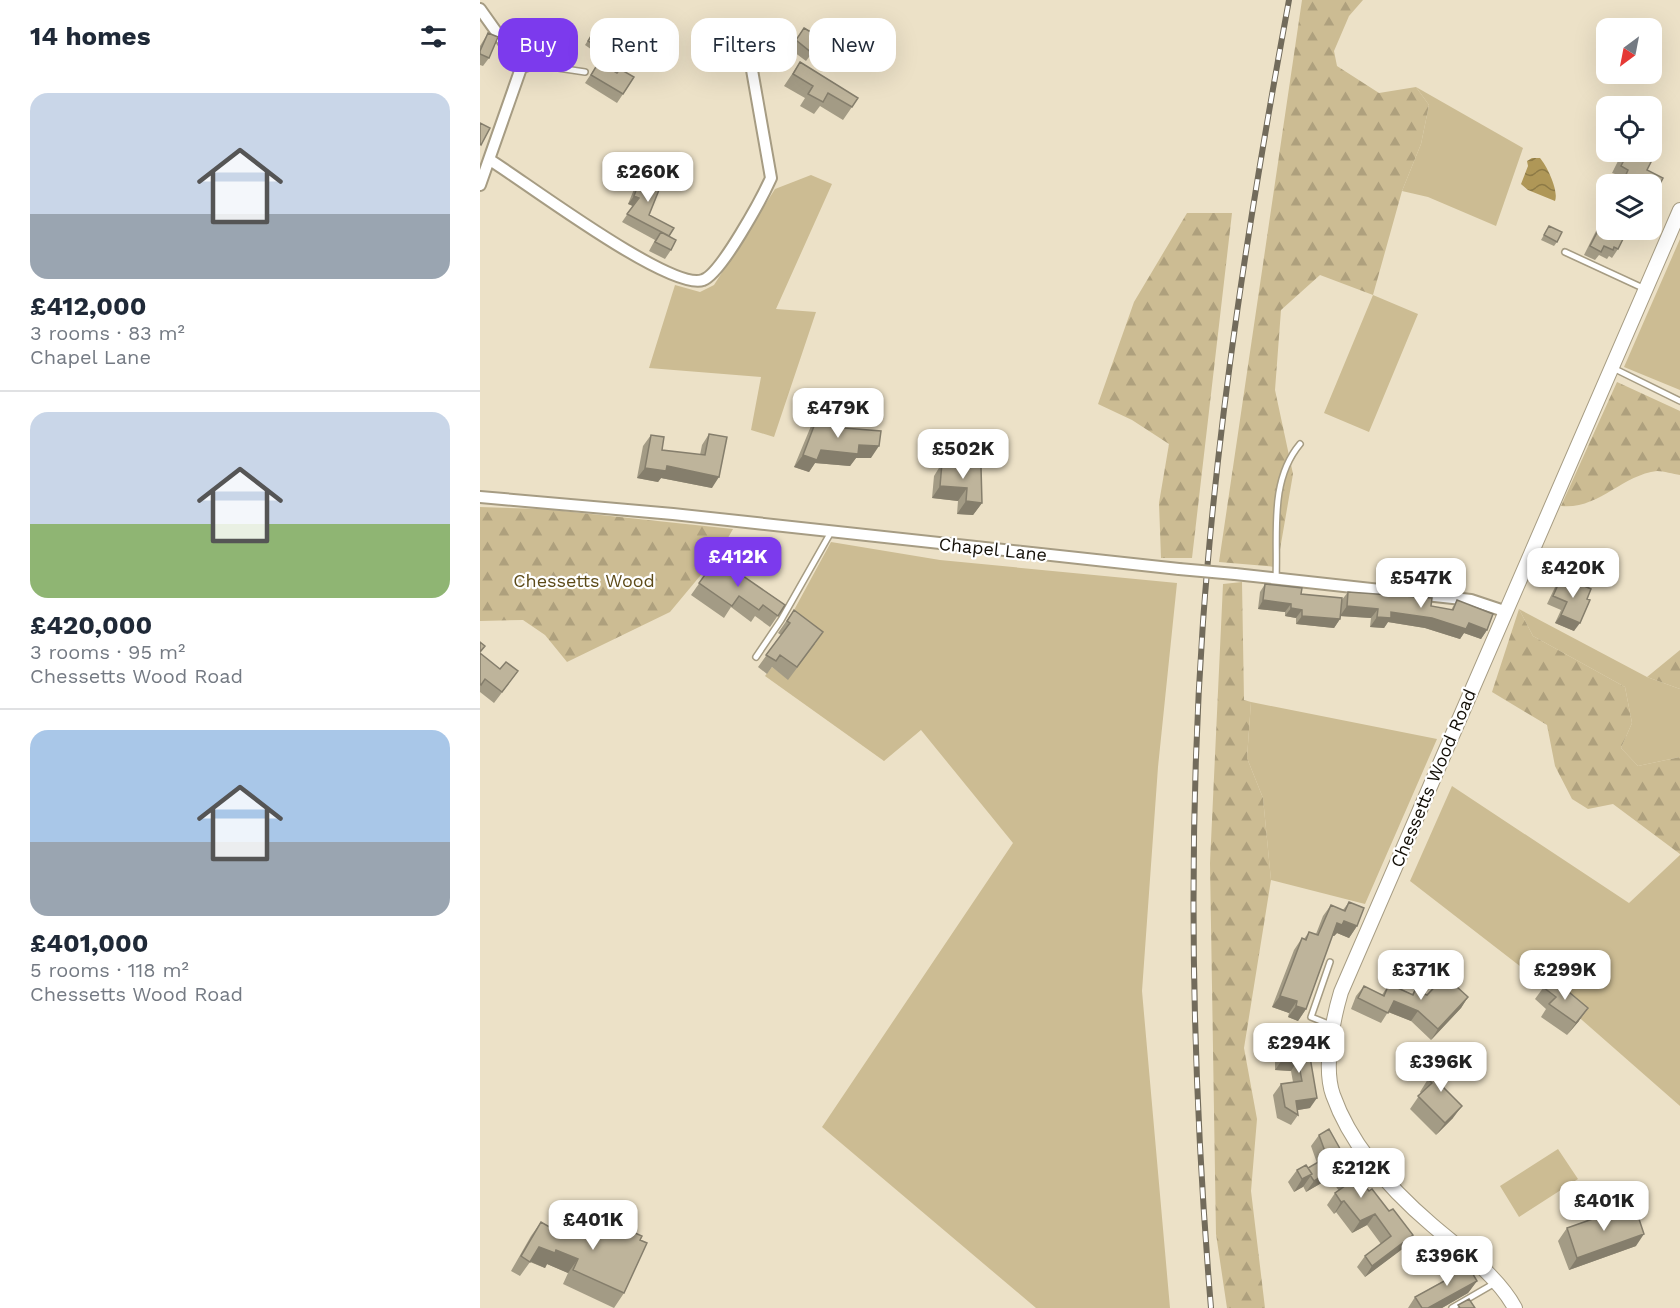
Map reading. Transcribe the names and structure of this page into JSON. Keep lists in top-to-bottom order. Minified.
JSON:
{"streets":{"street":["Chapel Lane","Chessetts Wood Road"]},"crossings":[["Chapel Lane","Chessetts Wood Road"]],"parks":["Chessetts Wood"],"north":"bottom left","page":{"heading":"14 homes","chip":["Buy","Rent","Filters","New"],"list":[{"name":"£412,000","note":"3 rooms · 83 m² · Chapel Lane"},{"name":"£420,000","note":"3 rooms · 95 m² · Chessetts Wood Road"},{"name":"£401,000","note":"5 rooms · 118 m² · Chessetts Wood Road"}],"price":["£260K","£479K","£502K","£412K","£420K","£547K","£371K","£299K","£294K","£396K","£212K","£401K","£401K","£396K"]}}
